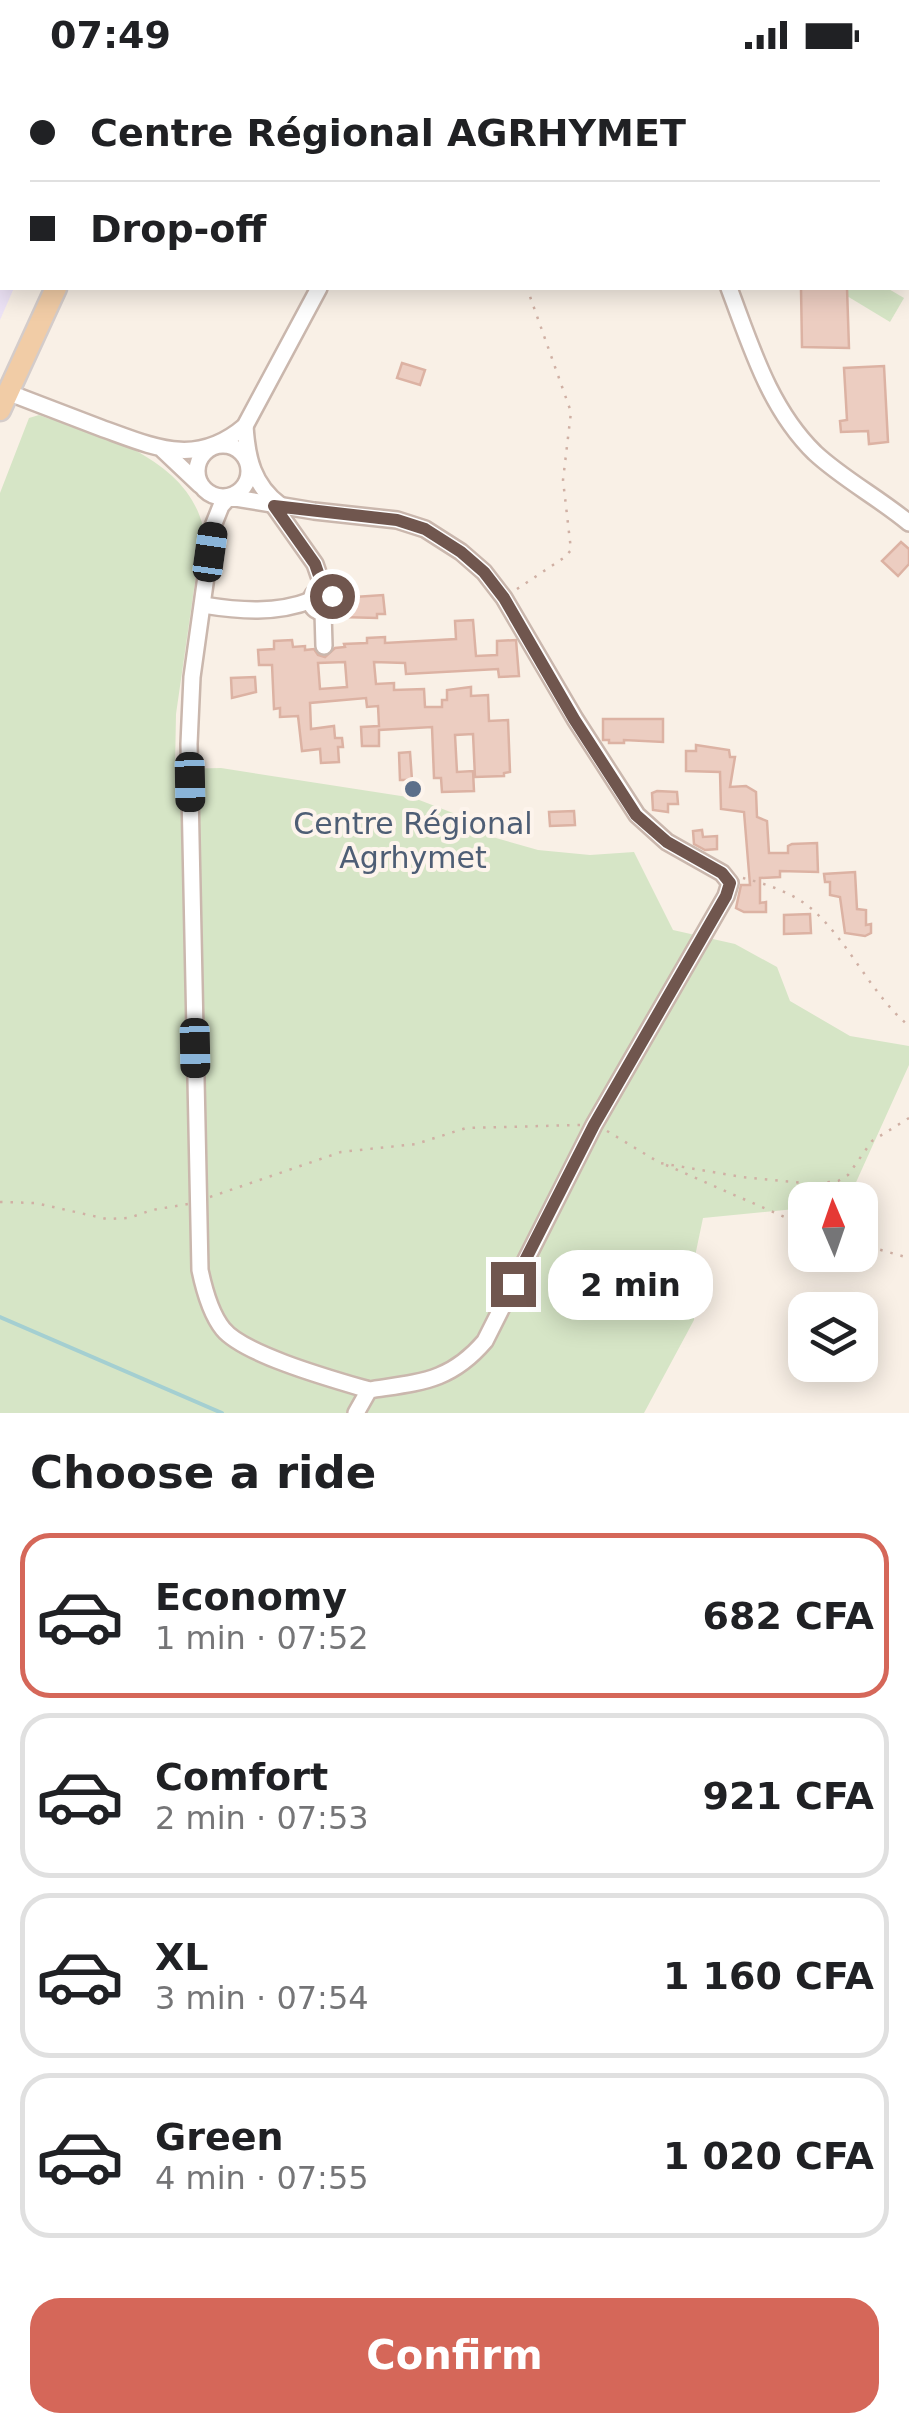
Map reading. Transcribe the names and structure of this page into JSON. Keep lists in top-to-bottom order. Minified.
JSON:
{"places":["Centre Régional Agrhymet"],"north":"top","page":{"status":"07:49","banner":["Centre Régional AGRHYMET","Drop-off"],"bubble":"2 min","heading":"Choose a ride","list":[{"name":"Economy","note":"1 min · 07:52","value":"682 CFA"},{"name":"Comfort","note":"2 min · 07:53","value":"921 CFA"},{"name":"XL","note":"3 min · 07:54","value":"1 160 CFA"},{"name":"Green","note":"4 min · 07:55","value":"1 020 CFA"}],"buttons":"Confirm"}}
